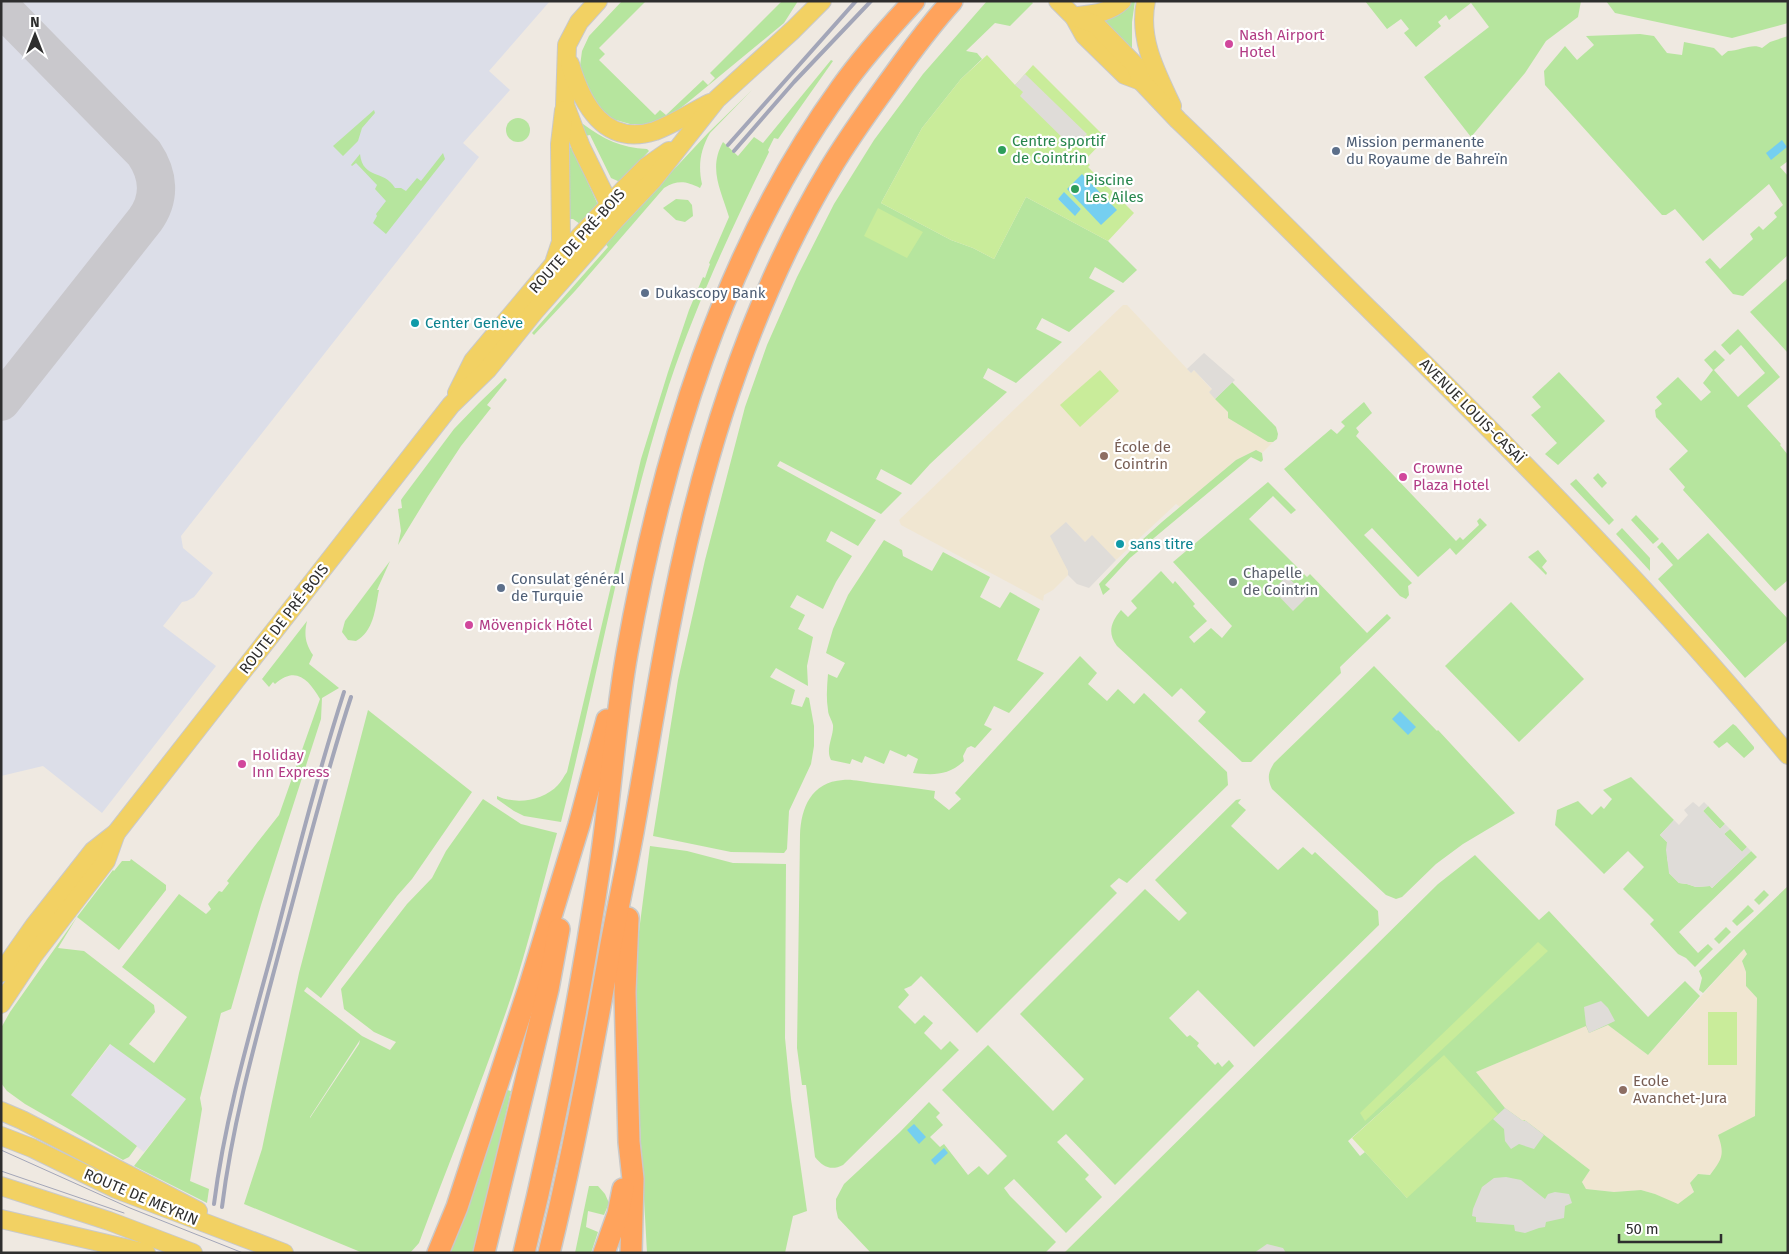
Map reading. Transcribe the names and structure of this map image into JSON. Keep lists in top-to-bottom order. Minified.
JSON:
{"streets":{"main road":["ROUTE DE PRÉ-BOIS","AVENUE LOUIS-CASAÏ","ROUTE DE MEYRIN"]},"places":["Nash Airport Hotel","Centre sportif de Cointrin","Mission permanente du Royaume de Bahreïn","Piscine Les Ailes","Dukascopy Bank","Center Genève","École de Cointrin","Crowne Plaza Hotel","sans titre","Chapelle de Cointrin","Consulat général de Turquie","Mövenpick Hôtel","Holiday Inn Express","Ecole Avanchet-Jura"],"scale_bar":"50 m","north":"top"}
